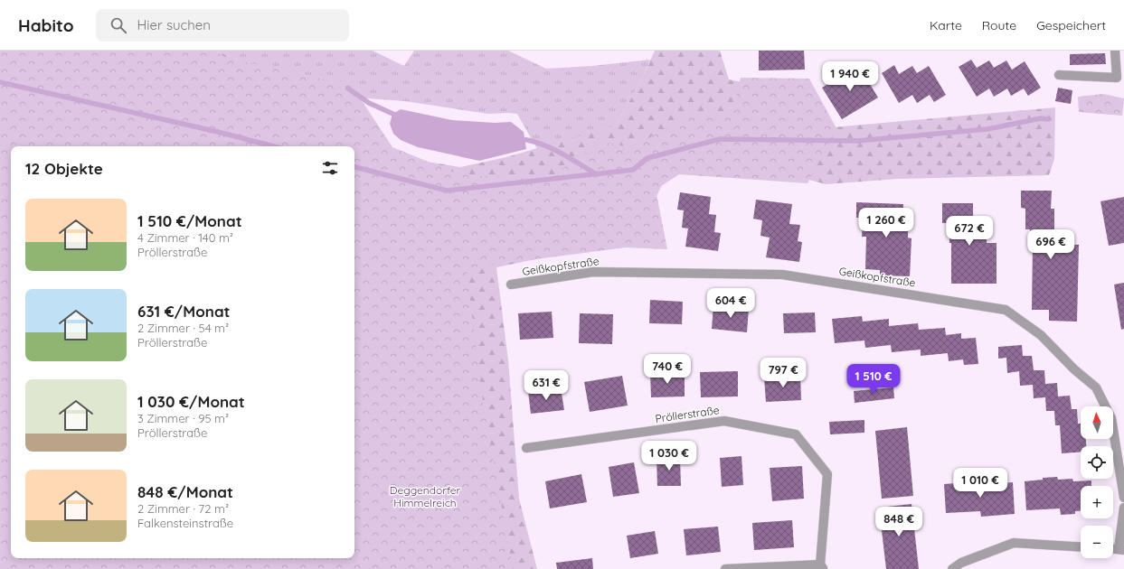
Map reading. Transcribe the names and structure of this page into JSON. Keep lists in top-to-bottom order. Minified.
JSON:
{"streets":{"street":["Geißkopfstraße","Pröllerstraße"]},"parks":["Deggendorfer Himmelreich"],"north":"top","page":{"header":"Habito","search":"Hier suchen","nav":["Karte","Route","Gespeichert"],"price":["1 940 €","1 260 €","672 €","696 €","604 €","740 €","797 €","1 510 €","631 €","1 030 €","1 010 €","848 €"],"heading":"12 Objekte","list":[{"name":"1 510 €/Monat","note":"4 Zimmer · 140 m² · Pröllerstraße"},{"name":"631 €/Monat","note":"2 Zimmer · 54 m² · Pröllerstraße"},{"name":"1 030 €/Monat","note":"3 Zimmer · 95 m² · Pröllerstraße"},{"name":"848 €/Monat","note":"2 Zimmer · 72 m² · Falkensteinstraße"}],"map_buttons":["+","−"]}}
